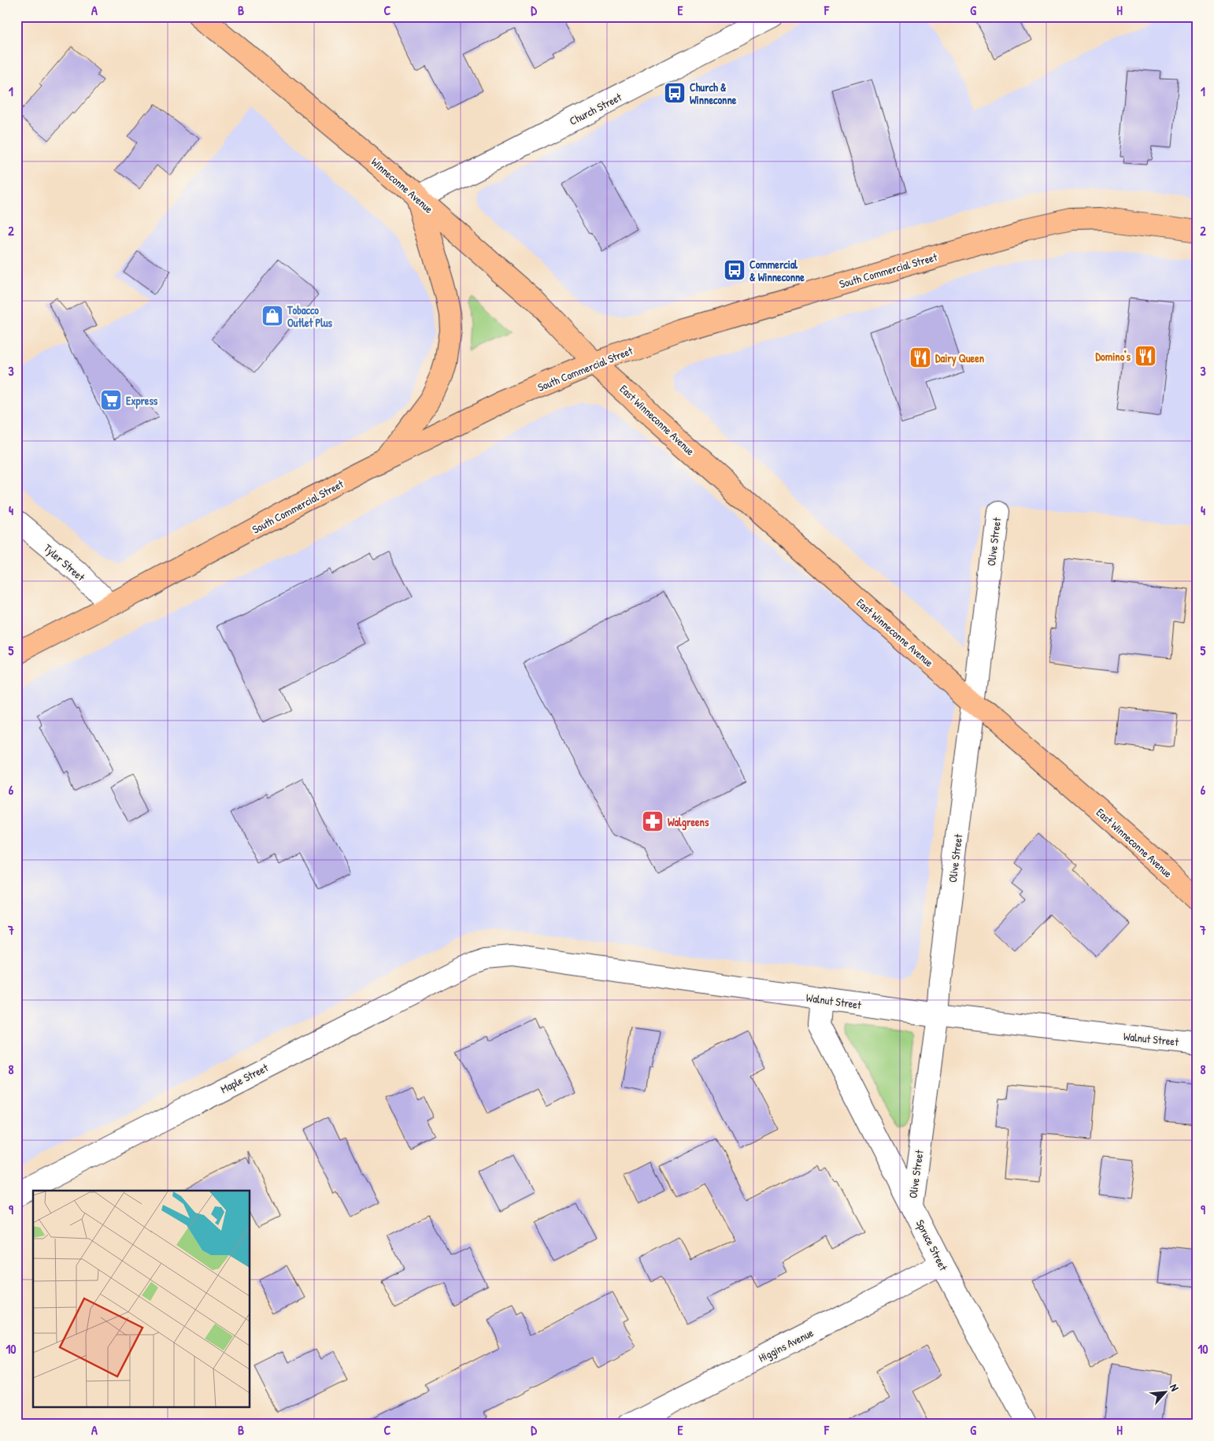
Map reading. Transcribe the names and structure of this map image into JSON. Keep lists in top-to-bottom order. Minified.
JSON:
{"streets":{"main road":["Winneconne Avenue","South Commercial Street","East Winneconne Avenue"],"street":["Church Street","Olive Street","Tyler Street","Walnut Street","Maple Street","Spruce Street","Higgins Avenue"]},"crossings":[["Church Street","Winneconne Avenue"],["Winneconne Avenue","South Commercial Street"],["Winneconne Avenue","East Winneconne Avenue"],["South Commercial Street","East Winneconne Avenue"],["South Commercial Street","Tyler Street"],["East Winneconne Avenue","Olive Street"],["Olive Street","Walnut Street"],["Olive Street","Spruce Street"],["Walnut Street","Maple Street"],["Walnut Street","Spruce Street"],["Spruce Street","Higgins Avenue"]],"places":{"bus stop":["Church & Winneconne","Commercial & Winneconne"],"shop":["Tobacco Outlet Plus"],"restaurant":["Domino's","Dairy Queen"],"supermarket":["Express"],"pharmacy":["Walgreens"]},"north":"top right","grid":{"columns":["A","B","C","D","E","F","G","H"],"rows":["1","2","3","4","5","6","7","8","9","10"]}}
